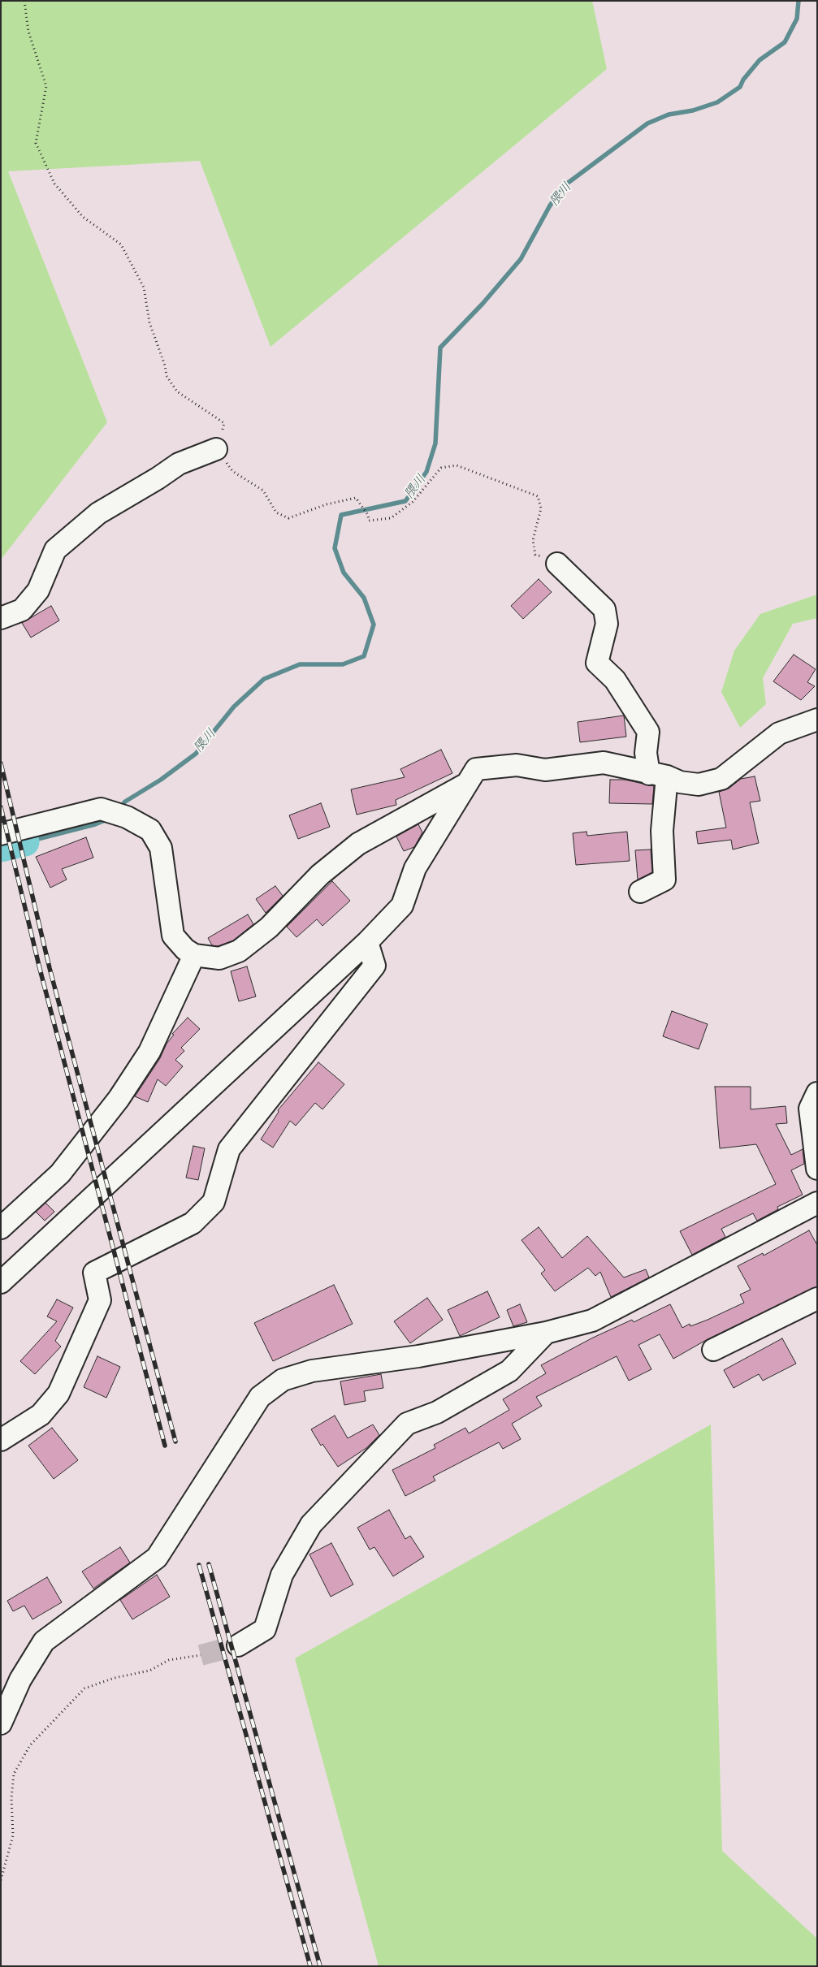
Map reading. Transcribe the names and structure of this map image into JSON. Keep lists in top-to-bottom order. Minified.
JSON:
{"water":["隈川"]}
